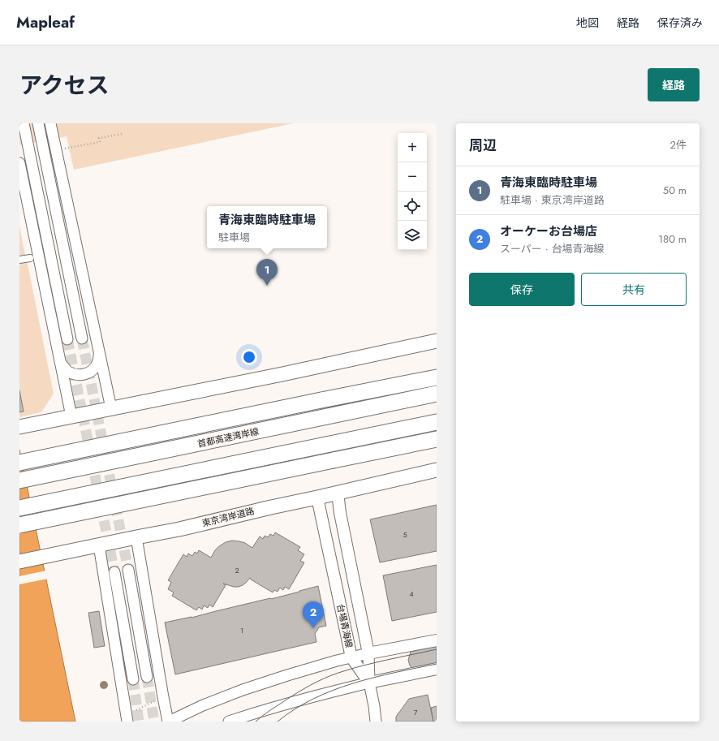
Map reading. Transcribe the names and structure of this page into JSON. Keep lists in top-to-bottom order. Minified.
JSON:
{"streets":{"highway":["首都高速湾岸線","東京湾岸道路"],"main road":["台場青海線"]},"crossings":[["東京湾岸道路","台場青海線"]],"house_numbers":["5","2","4","1","7"],"page":{"header":"Mapleaf","nav":["地図","経路","保存済み"],"title":"アクセス","buttons":["経路",["保存","共有"]],"heading":["周辺","2件"],"map_buttons":["+","−"],"list":[{"mark":"1","name":"青海東臨時駐車場","note":"駐車場 · 東京湾岸道路","value":"50 m"},{"mark":"2","name":"オーケーお台場店","note":"スーパー · 台場青海線","value":"180 m"}],"popup":["青海東臨時駐車場","駐車場"],"pins":["1","2"]}}
